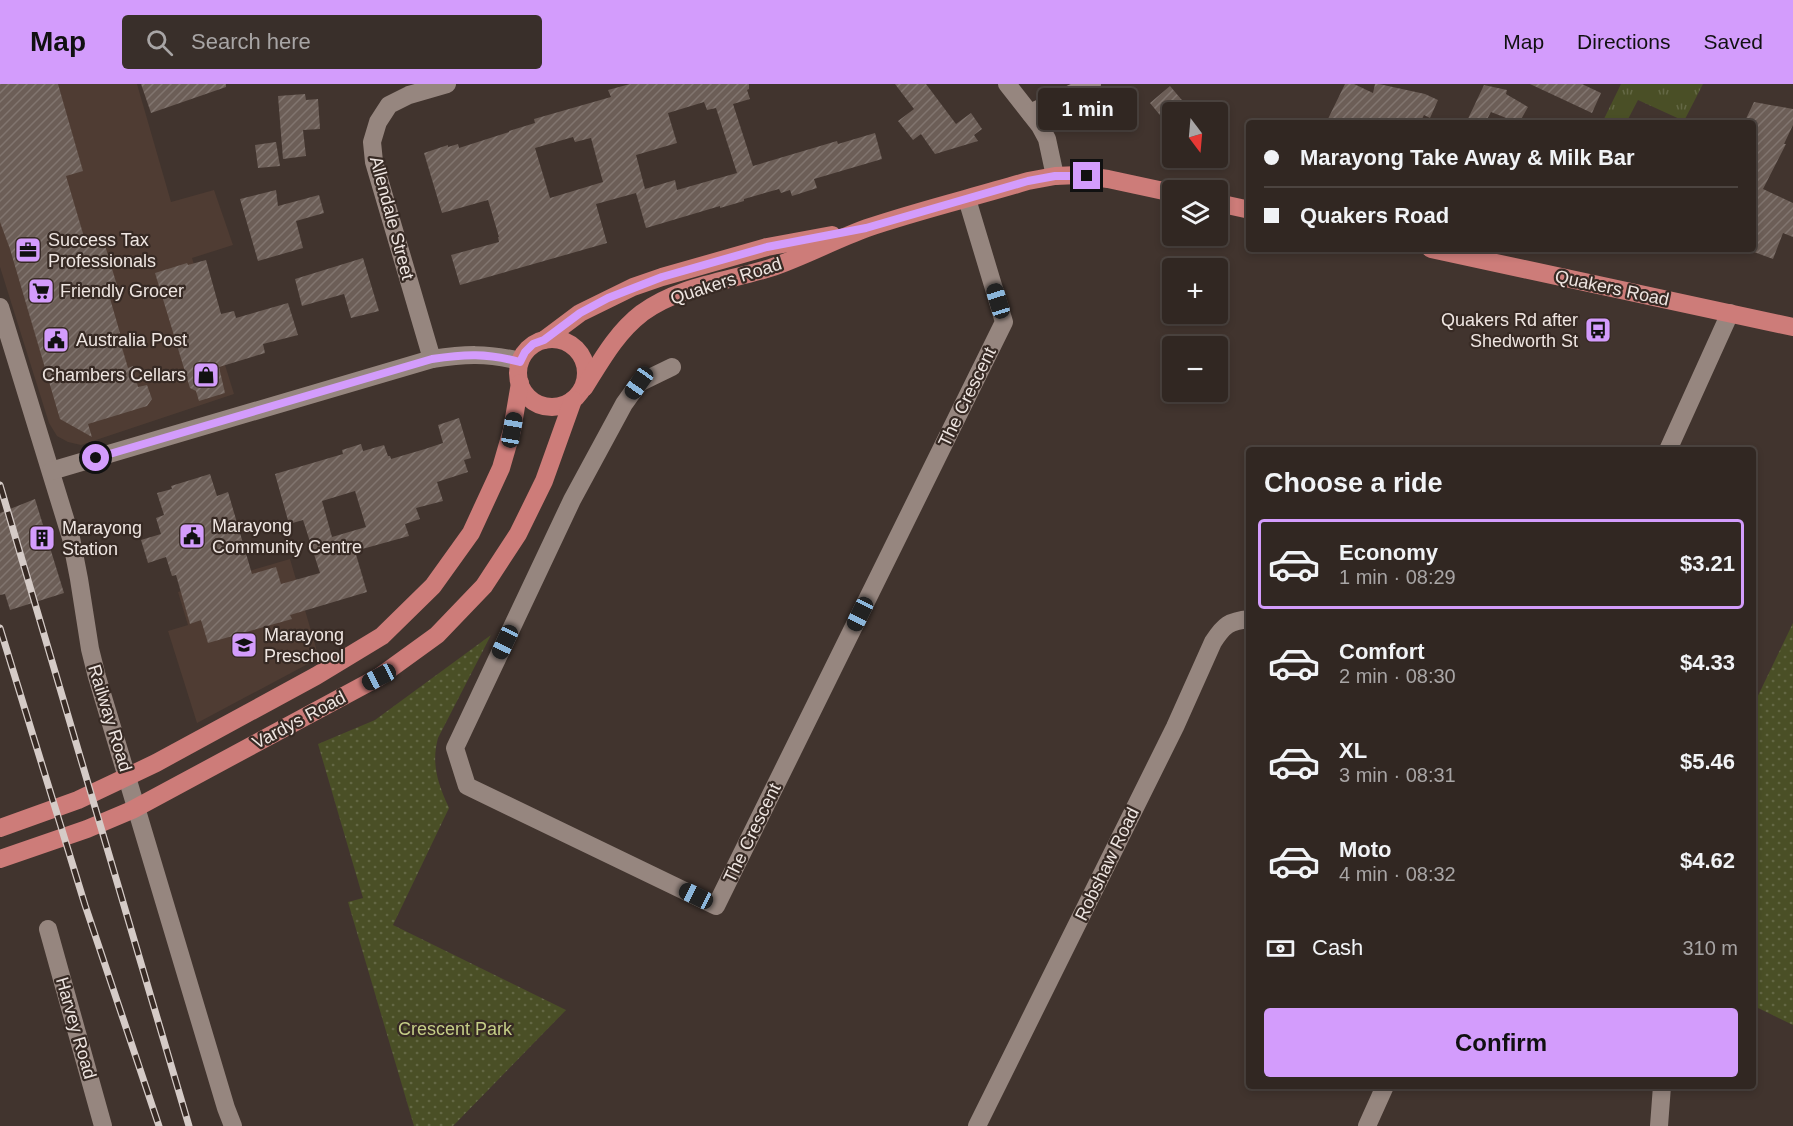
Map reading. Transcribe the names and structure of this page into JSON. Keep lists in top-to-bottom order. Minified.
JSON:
{"streets":{"main road":["Quakers Road","Vardys Road"],"street":["Allendale Street","The Crescent","Railway Road","Robshaw Road","Harvey Road"]},"crossings":[["Quakers Road","The Crescent"],["Quakers Road","Vardys Road"]],"parks":["Crescent Park"],"places":{"office":["Success Tax Professionals"],"supermarket":["Friendly Grocer"],"bus stop":["Quakers Rd after Shedworth St"],"public building":["Australia Post","Marayong Community Centre"],"shop":["Chambers Cellars"],"building":["Marayong Station"],"school or university":["Marayong Preschool"]},"north":"bottom","page":{"header":"Map","search":"Search here","nav":["Map","Directions","Saved"],"bubble":"1 min","map_buttons":["+","−"],"banner":["Marayong Take Away & Milk Bar","Quakers Road"],"heading":"Choose a ride","list":[{"name":"Economy","note":"1 min · 08:29","value":"$3.21"},{"name":"Comfort","note":"2 min · 08:30","value":"$4.33"},{"name":"XL","note":"3 min · 08:31","value":"$5.46"},{"name":"Moto","note":"4 min · 08:32","value":"$4.62"}],"pay":["Cash","310 m"],"buttons":"Confirm"}}
